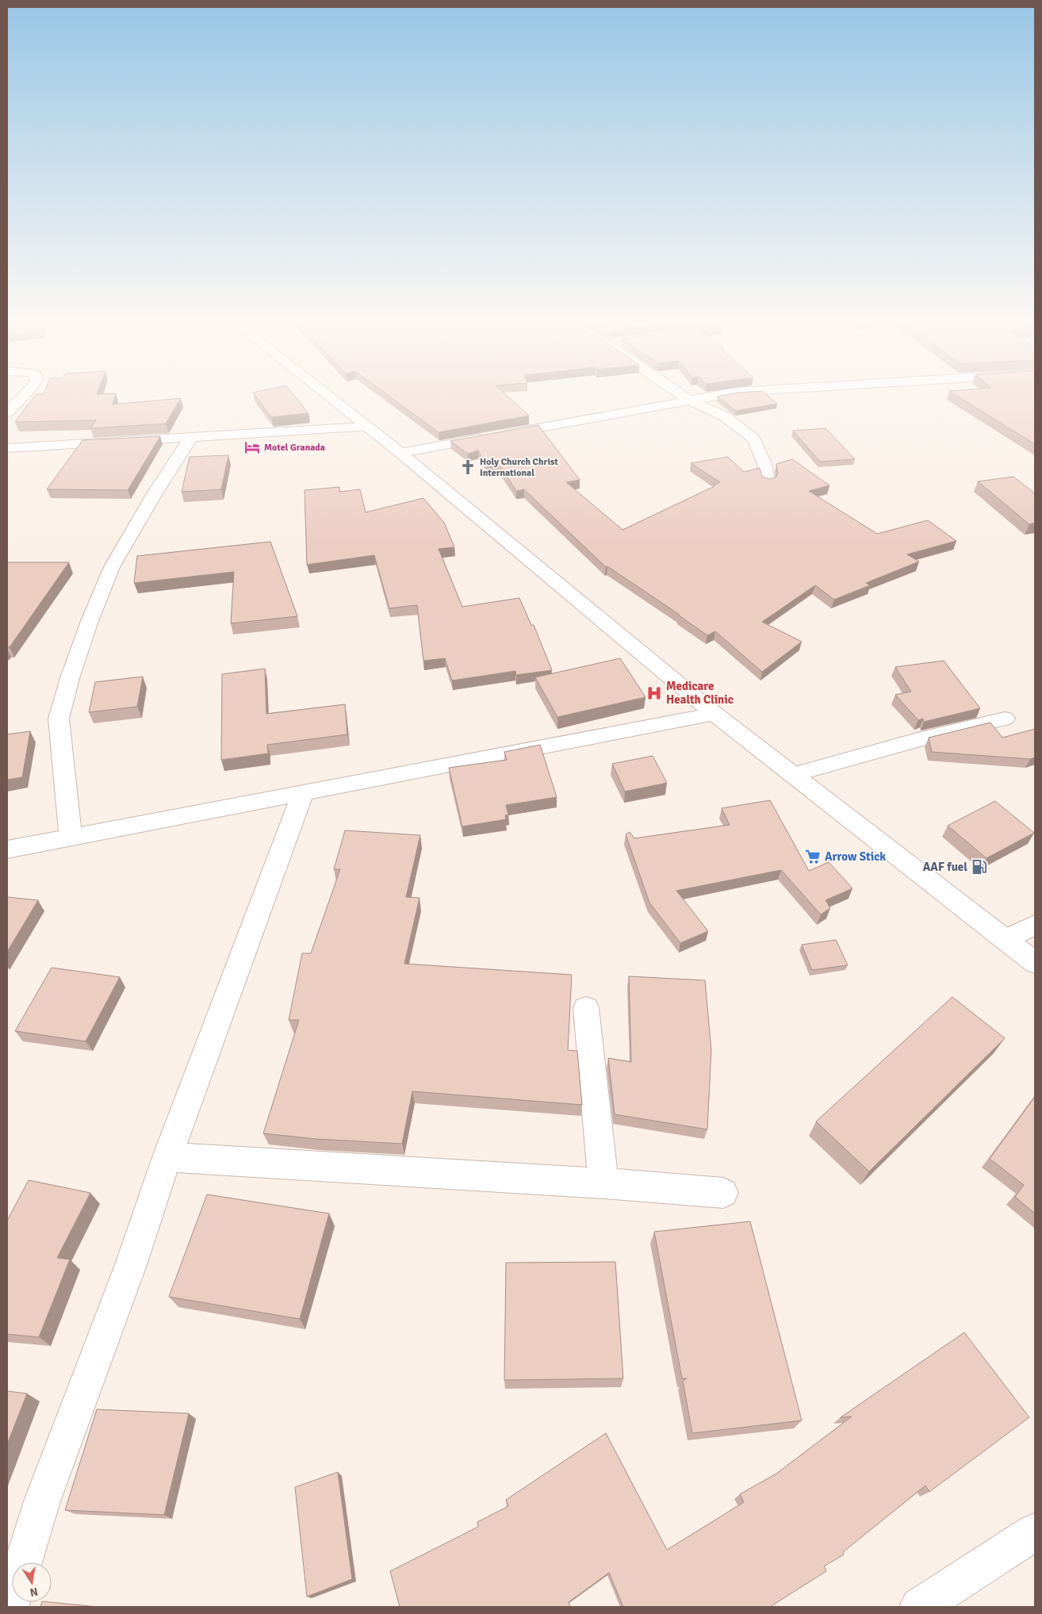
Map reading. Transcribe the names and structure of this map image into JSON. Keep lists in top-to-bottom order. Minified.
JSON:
{"places":{"hotel":["Motel Granada"],"church":["Holy Church Christ International"],"hospital":["Medicare Health Clinic"],"supermarket":["Arrow Stick"],"fuel station":["AAF fuel"]},"north":"bottom"}
